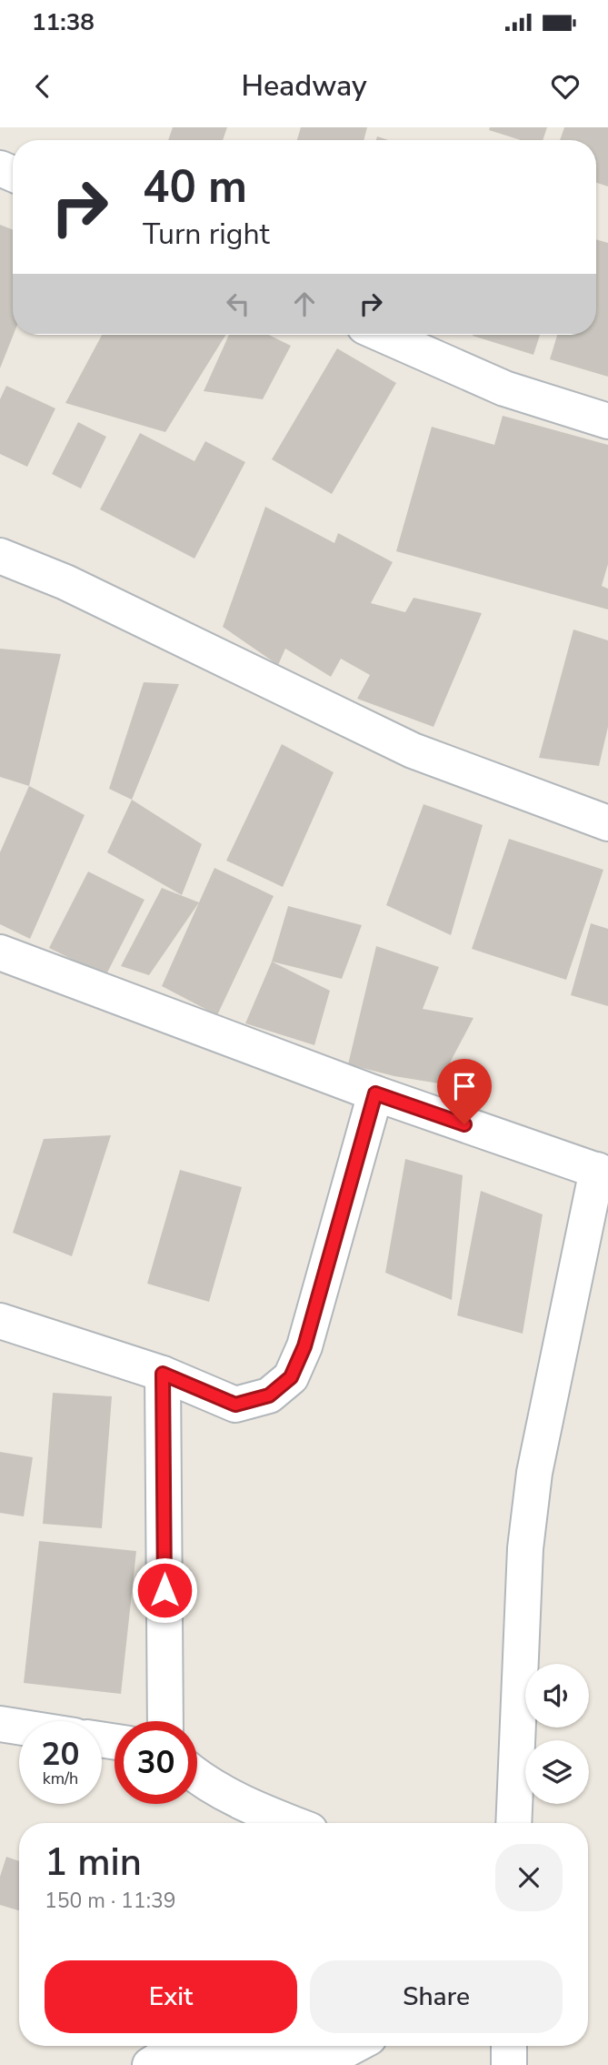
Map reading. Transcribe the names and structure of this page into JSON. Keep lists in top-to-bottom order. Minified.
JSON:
{"page":{"status":"11:38","header":"Headway","turn":["40 m","Turn right"],"speed":"20 km/h","limit":"30","heading":["1 min","150 m · 11:39"],"buttons":["Exit","Share"]}}
